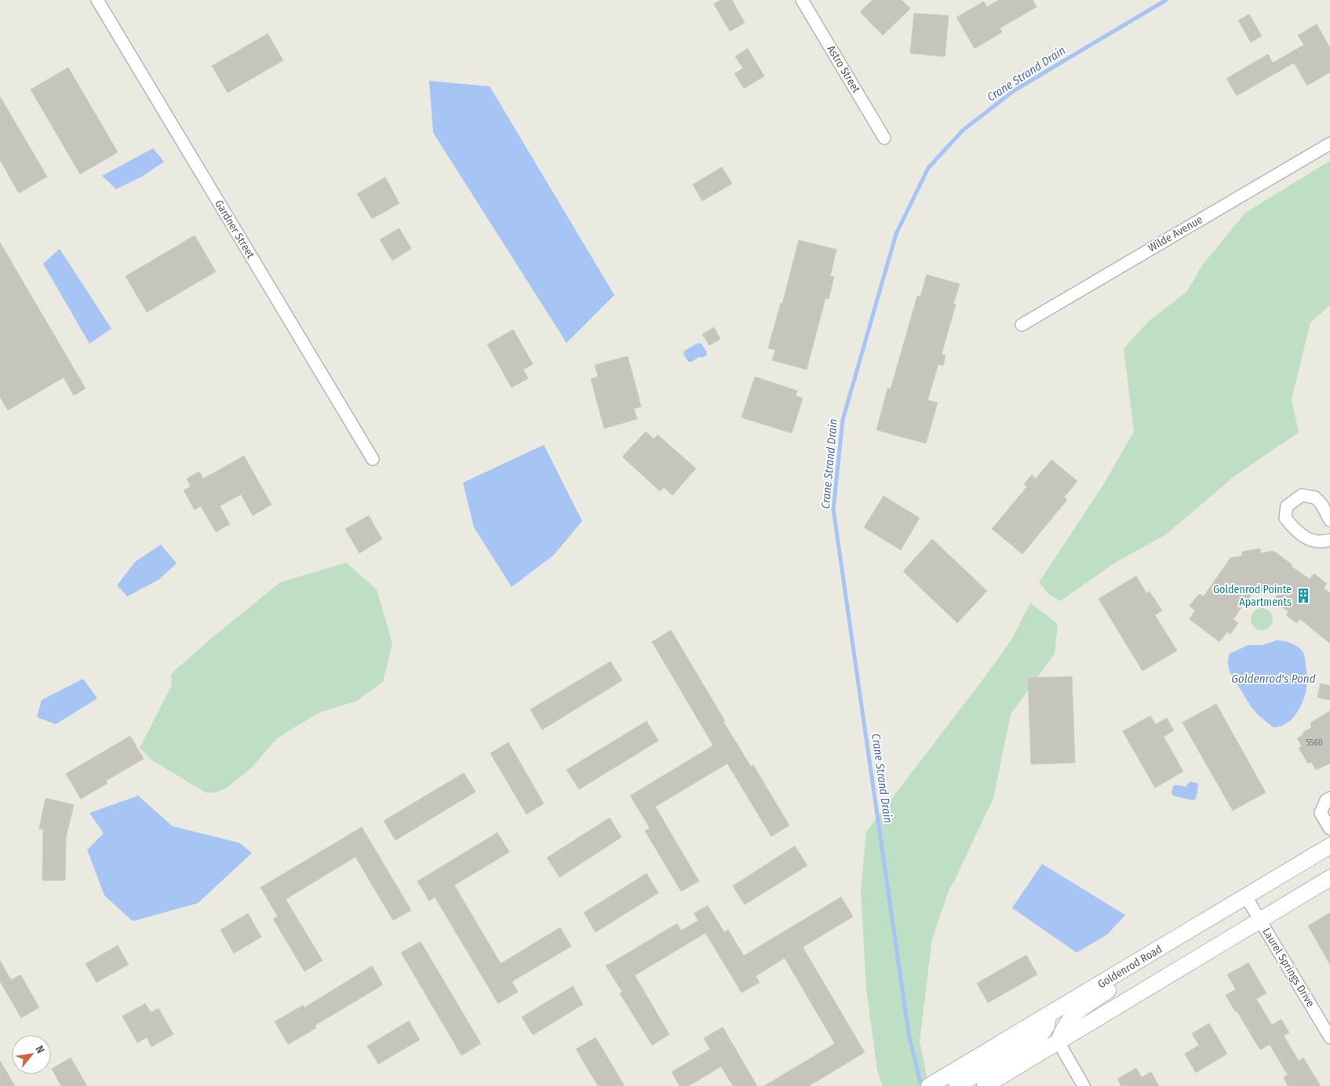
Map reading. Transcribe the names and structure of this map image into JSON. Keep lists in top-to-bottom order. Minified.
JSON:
{"streets":{"main road":["Goldenrod Road"],"street":["Astro Street","Gardner Street","Wilde Avenue","Laurel Springs Drive"]},"crossings":[["Goldenrod Road","Laurel Springs Drive"]],"water":["Crane Strand Drain","Goldenrod's Pond"],"places":{"building":["Goldenrod Pointe Apartments"]},"house_numbers":["5560"],"north":"top right"}
